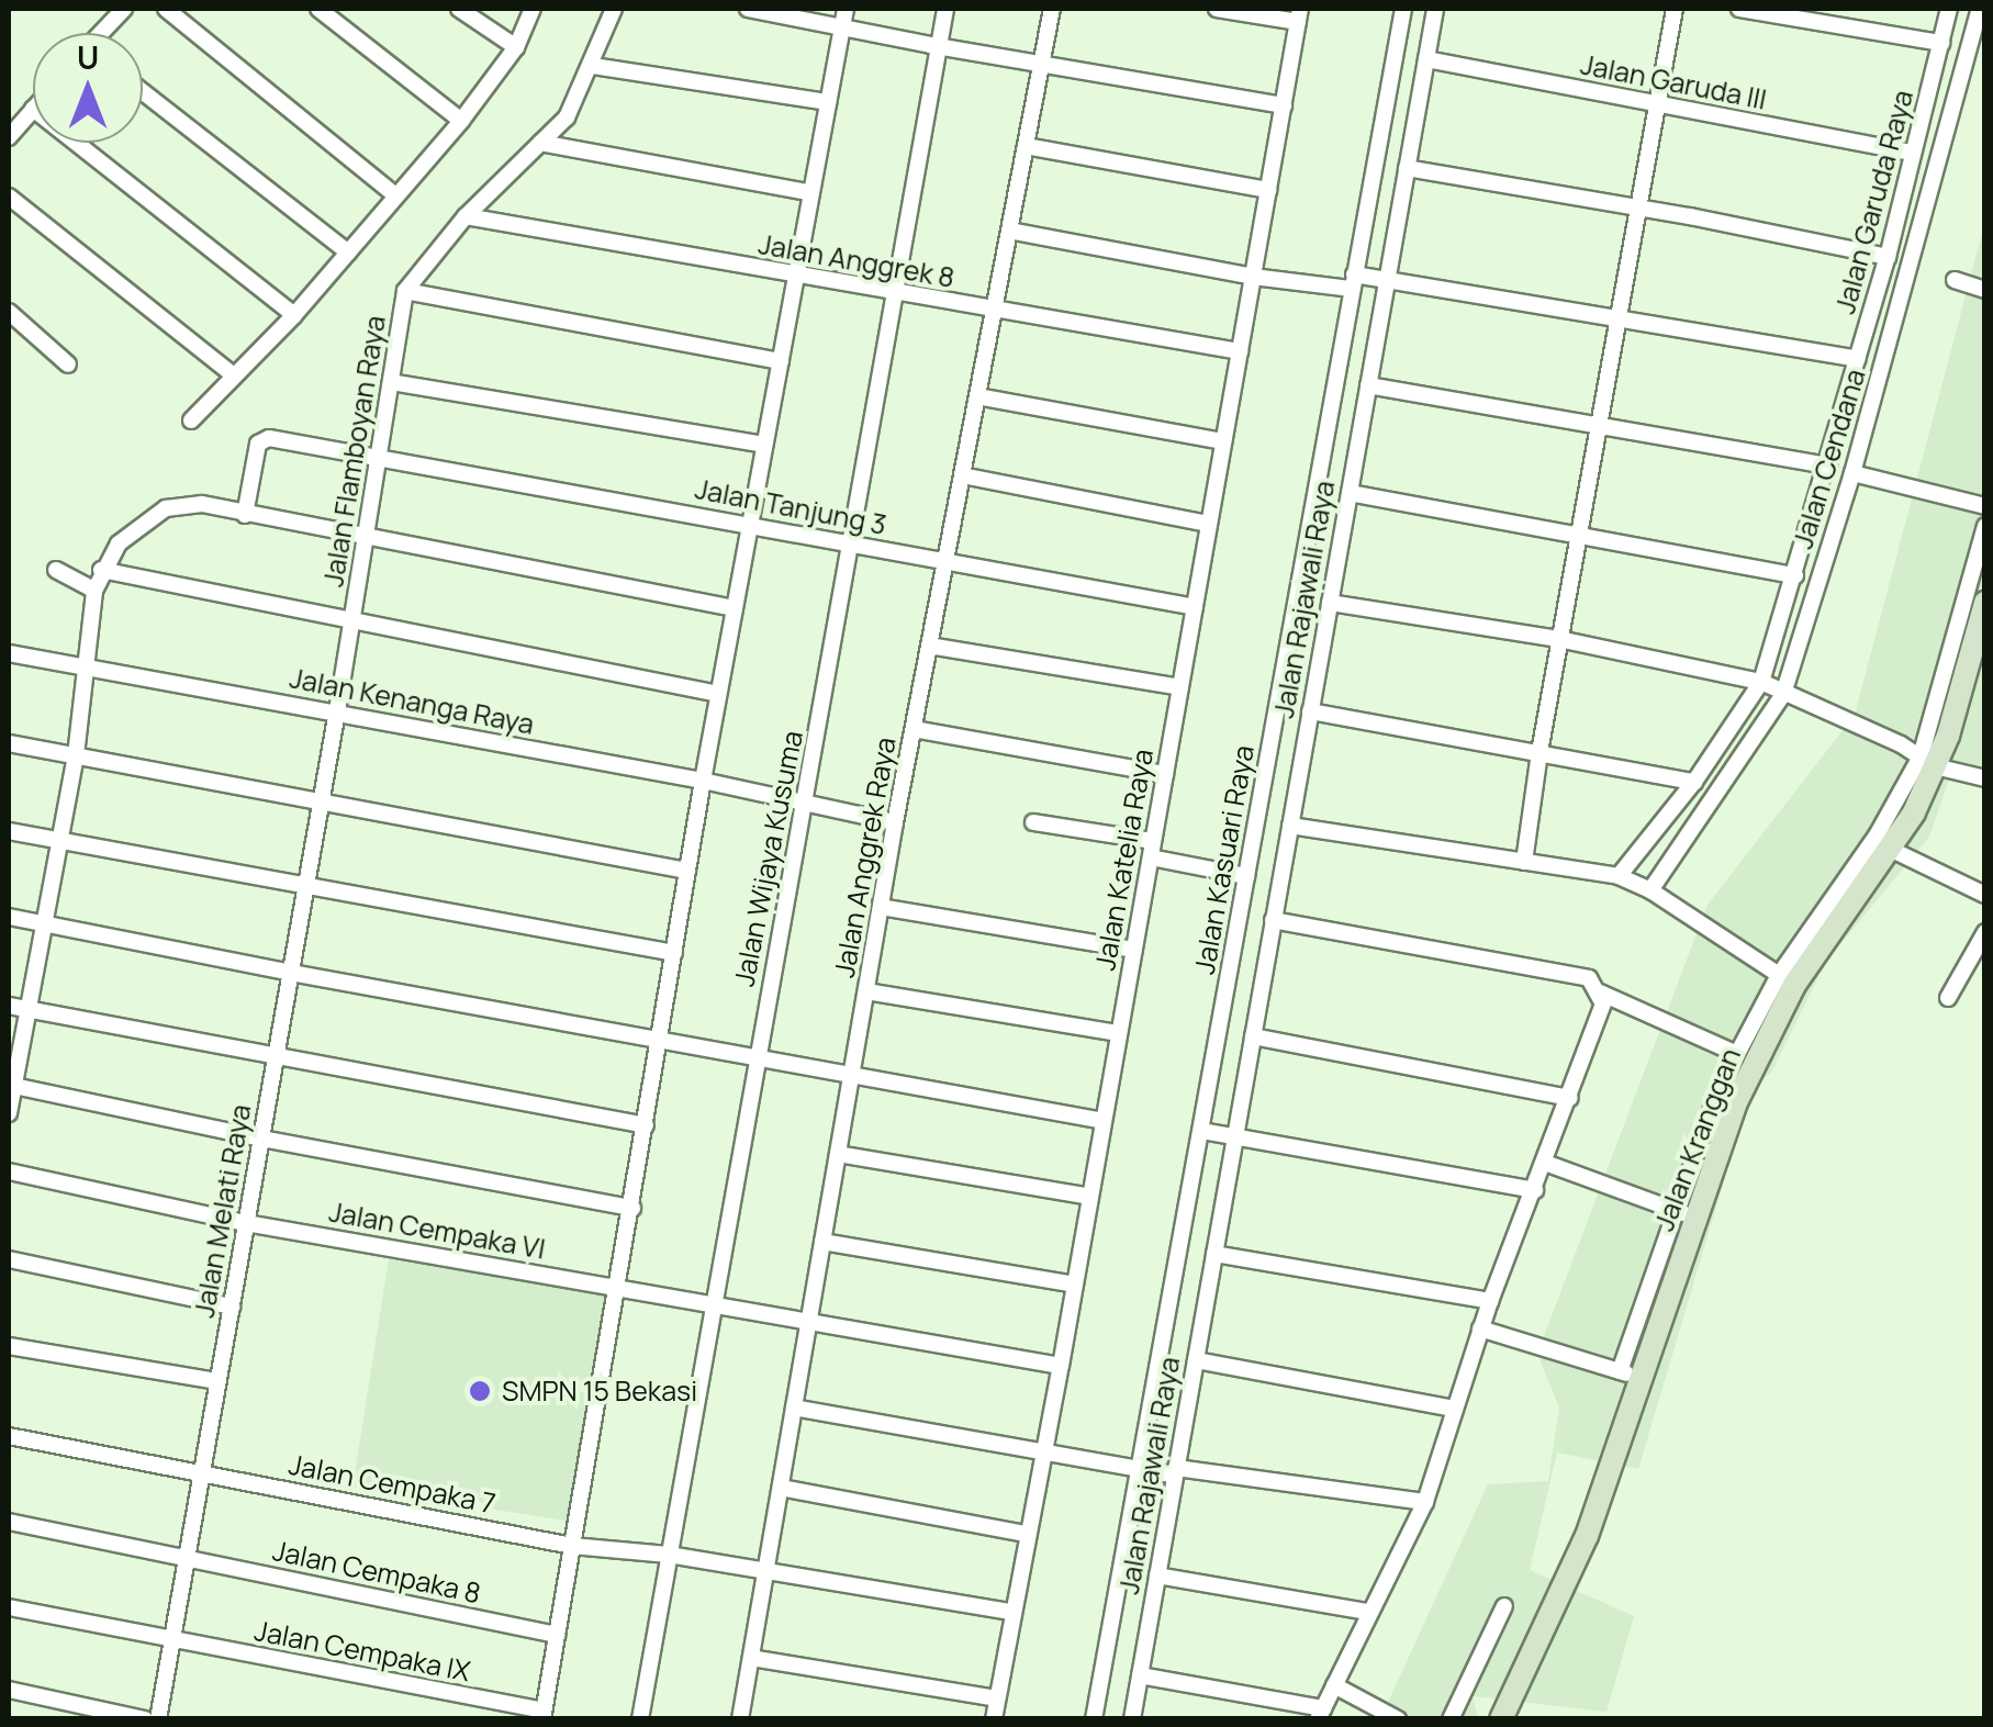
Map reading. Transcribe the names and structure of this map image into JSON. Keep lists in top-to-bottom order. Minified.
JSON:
{"streets":{"main road":["Jalan Kranggan"],"street":["Jalan Garuda III","Jalan Garuda Raya","Jalan Anggrek 8","Jalan Flamboyan Raya","Jalan Cendana","Jalan Tanjung 3","Jalan Rajawali Raya","Jalan Kenanga Raya","Jalan Anggrek Raya","Jalan Wijaya Kusuma","Jalan Katelia Raya","Jalan Kasuari Raya","Jalan Melati Raya","Jalan Cempaka VI","Jalan Cempaka 7","Jalan Cempaka 8","Jalan Cempaka IX"]},"crossings":[["Jalan Garuda III","Jalan Garuda Raya"],["Jalan Garuda III","Jalan Rajawali Raya"],["Jalan Anggrek 8","Jalan Flamboyan Raya"],["Jalan Anggrek 8","Jalan Anggrek Raya"],["Jalan Anggrek 8","Jalan Wijaya Kusuma"],["Jalan Anggrek 8","Jalan Katelia Raya"],["Jalan Flamboyan Raya","Jalan Tanjung 3"],["Jalan Flamboyan Raya","Jalan Kenanga Raya"],["Jalan Flamboyan Raya","Jalan Melati Raya"],["Jalan Tanjung 3","Jalan Anggrek Raya"],["Jalan Tanjung 3","Jalan Wijaya Kusuma"],["Jalan Tanjung 3","Jalan Katelia Raya"],["Jalan Kenanga Raya","Jalan Anggrek Raya"],["Jalan Kenanga Raya","Jalan Wijaya Kusuma"],["Jalan Kenanga Raya","Jalan Melati Raya"],["Jalan Anggrek Raya","Jalan Cempaka VI"],["Jalan Anggrek Raya","Jalan Cempaka 7"],["Jalan Wijaya Kusuma","Jalan Cempaka VI"],["Jalan Wijaya Kusuma","Jalan Cempaka 7"],["Jalan Katelia Raya","Jalan Cempaka VI"],["Jalan Katelia Raya","Jalan Cempaka 7"],["Jalan Melati Raya","Jalan Cempaka VI"],["Jalan Melati Raya","Jalan Cempaka 7"],["Jalan Melati Raya","Jalan Cempaka 8"],["Jalan Melati Raya","Jalan Cempaka IX"]],"places":["SMPN 15 Bekasi"],"north":"top"}
